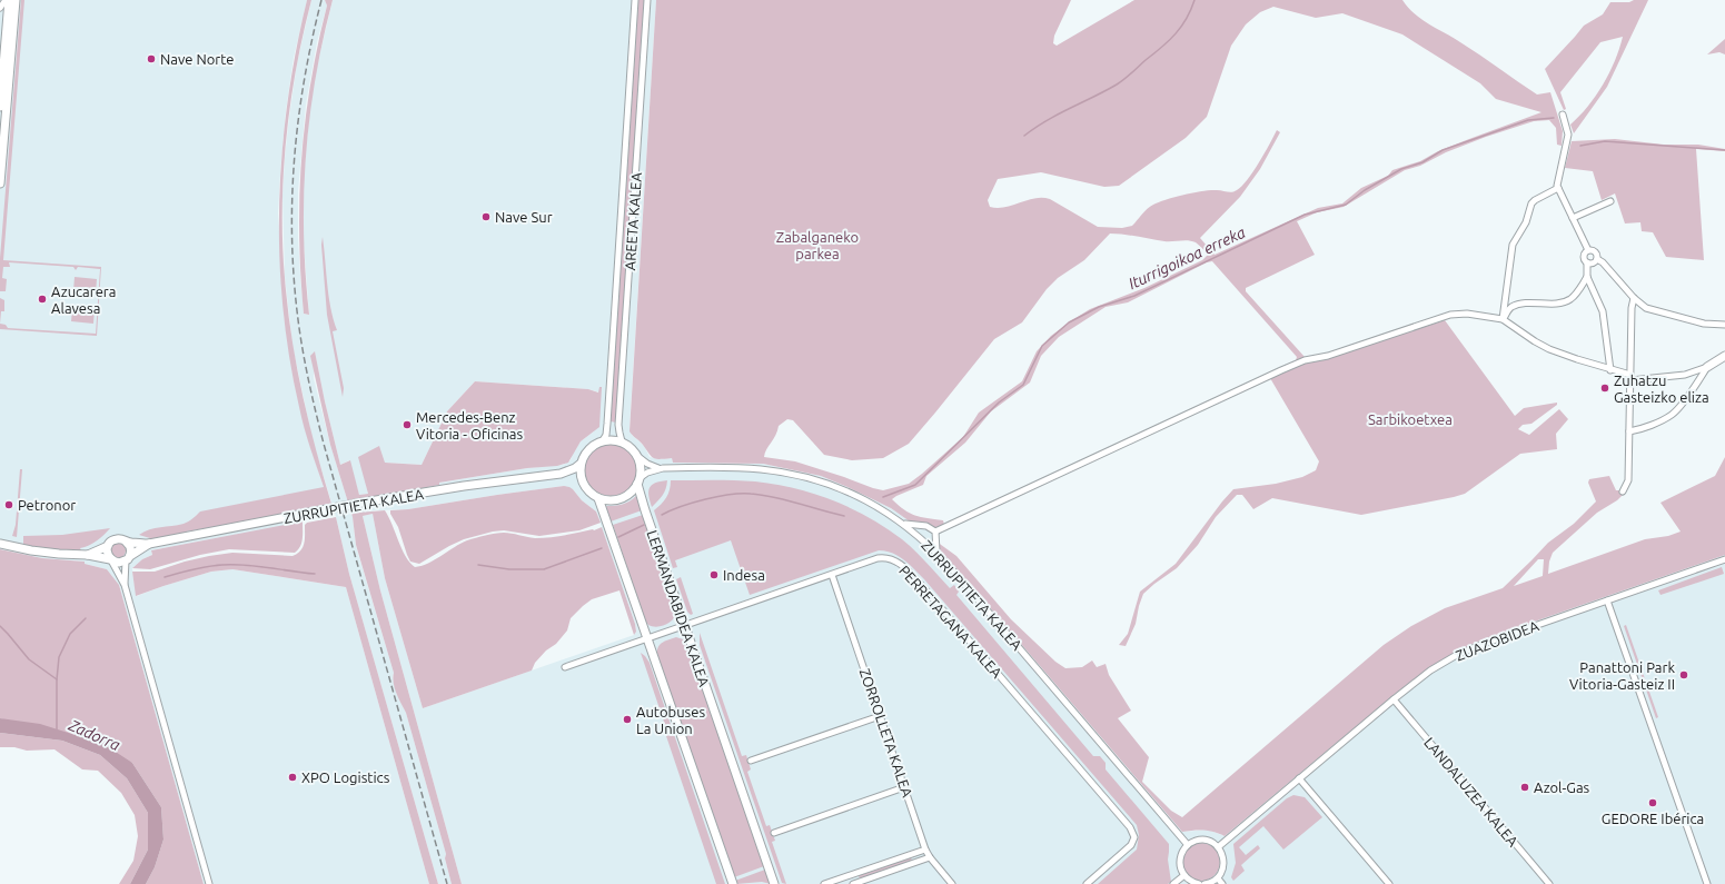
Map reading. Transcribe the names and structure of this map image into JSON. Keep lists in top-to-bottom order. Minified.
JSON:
{"streets":{"street":["AREETA KALEA","ZURRUPITIETA KALEA","LERMANDABIDEA KALEA","PERRETAGANA KALEA","ZUAZOBIDEA","ZORROLLETA KALEA","LANDALUZEA KALEA"]},"crossings":[["AREETA KALEA","ZURRUPITIETA KALEA"],["AREETA KALEA","LERMANDABIDEA KALEA"],["ZURRUPITIETA KALEA","LERMANDABIDEA KALEA"],["LERMANDABIDEA KALEA","PERRETAGANA KALEA"],["PERRETAGANA KALEA","ZORROLLETA KALEA"],["ZUAZOBIDEA","LANDALUZEA KALEA"]],"water":["Iturrigoikoa erreka","Zadorra"],"parks":["Zabalganeko parkea","Sarbikoetxea"],"places":["Nave Norte","Nave Sur","Azucarera Alavesa","Zuhatzu Gasteizko eliza","Mercedes-Benz Vitoria - Oficinas","Petronor","Indesa","Panattoni Park Vitoria-Gasteiz II","Autobuses La Union","XPO Logistics","Azol-Gas","GEDORE Ibérica"]}
